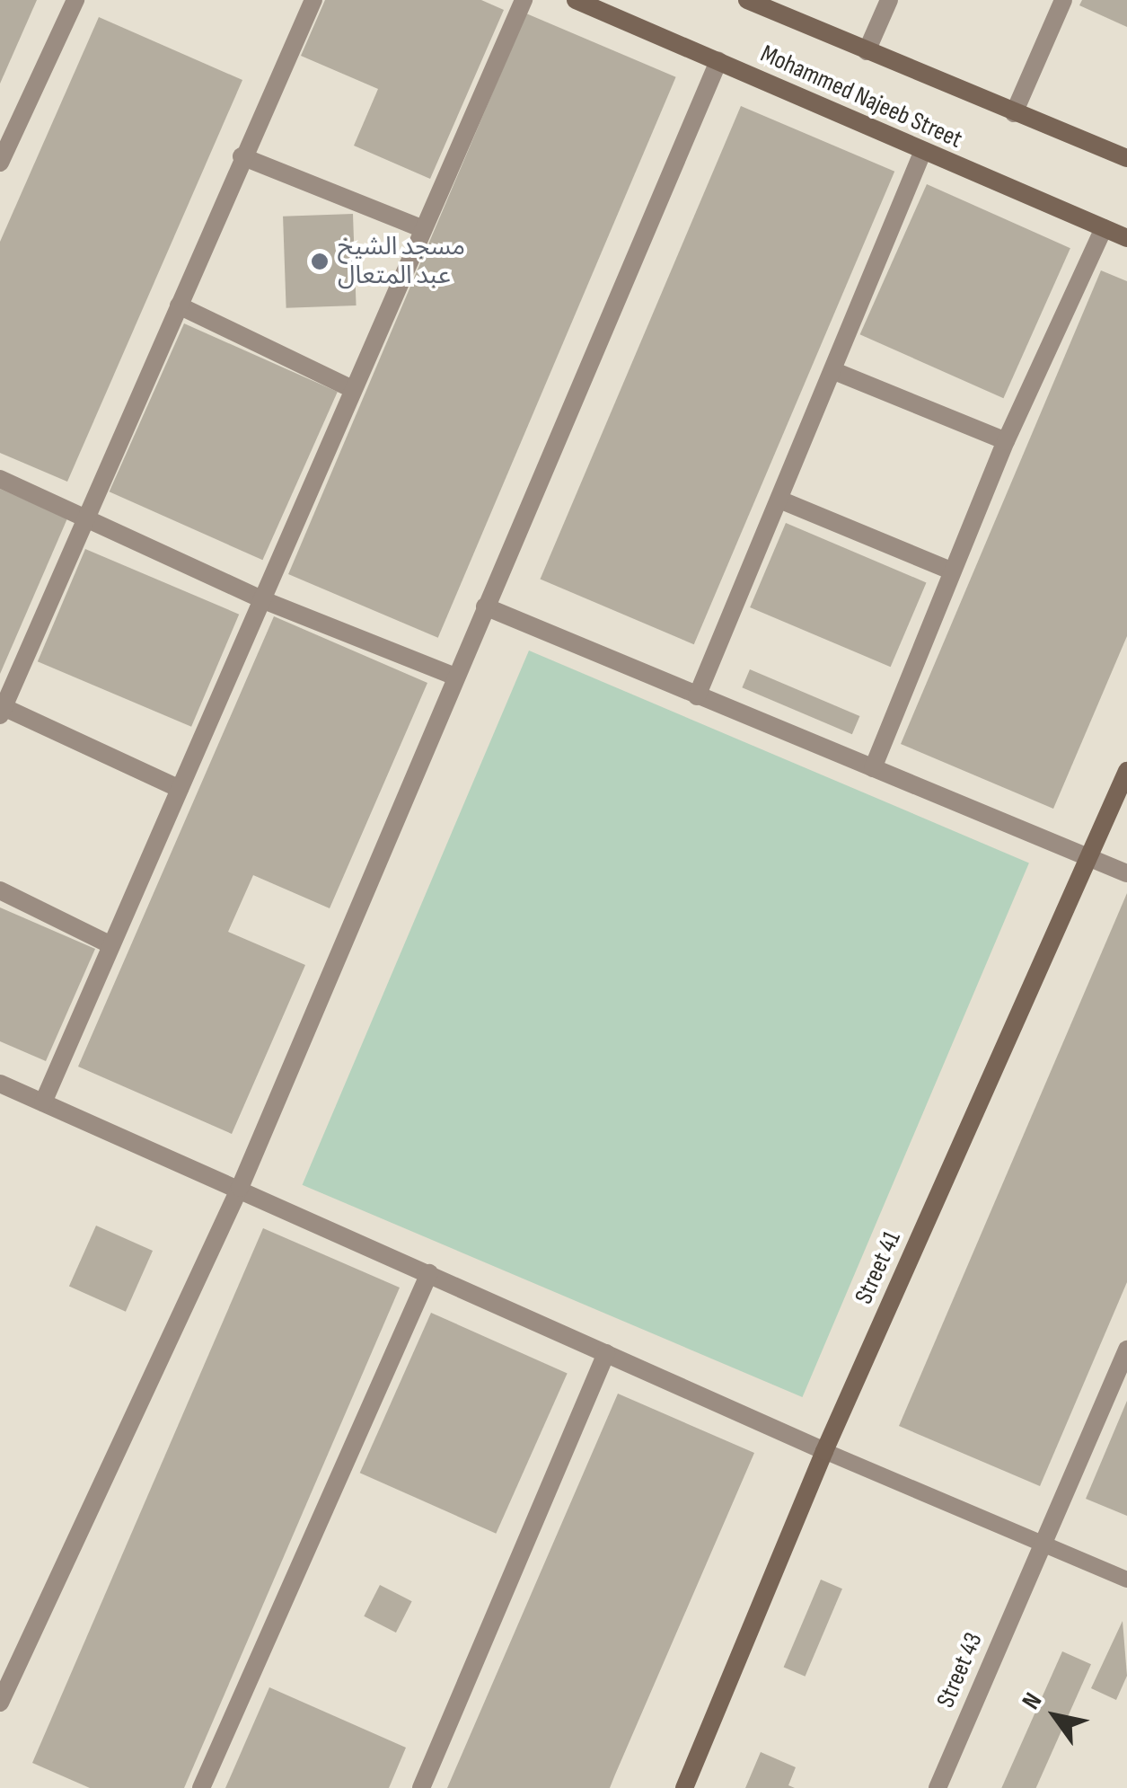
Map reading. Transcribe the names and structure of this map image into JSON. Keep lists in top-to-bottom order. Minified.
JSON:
{"streets":{"main road":["Mohammed Najeeb Street","Street 41"],"street":["Street 43"]},"places":["مسجد الشيخ عبد المتعال"],"north":"top left"}
